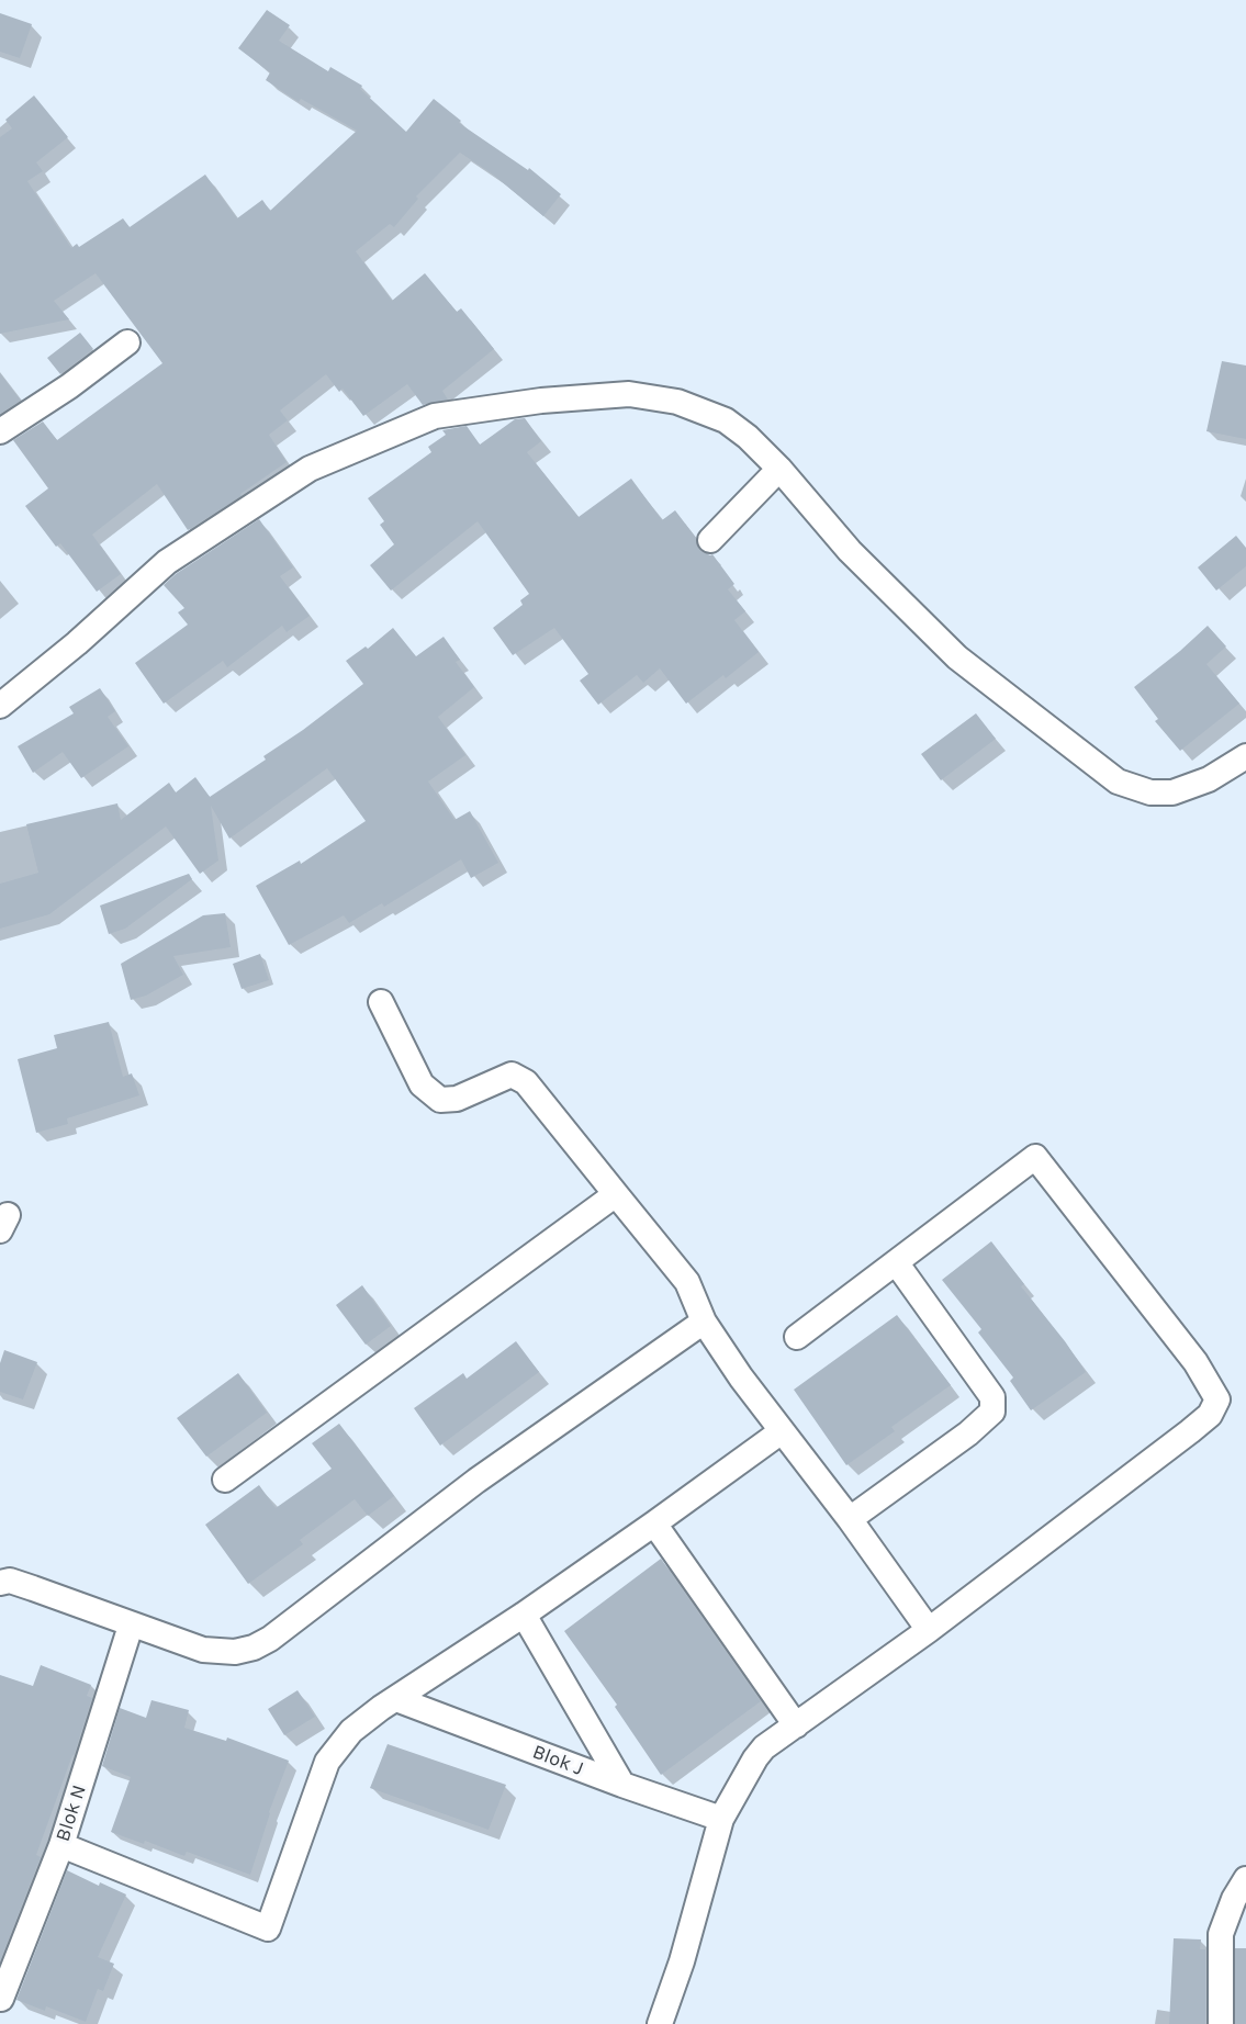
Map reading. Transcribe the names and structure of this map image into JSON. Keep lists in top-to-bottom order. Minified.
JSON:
{"streets":{"street":["Blok J","Blok N"]}}
